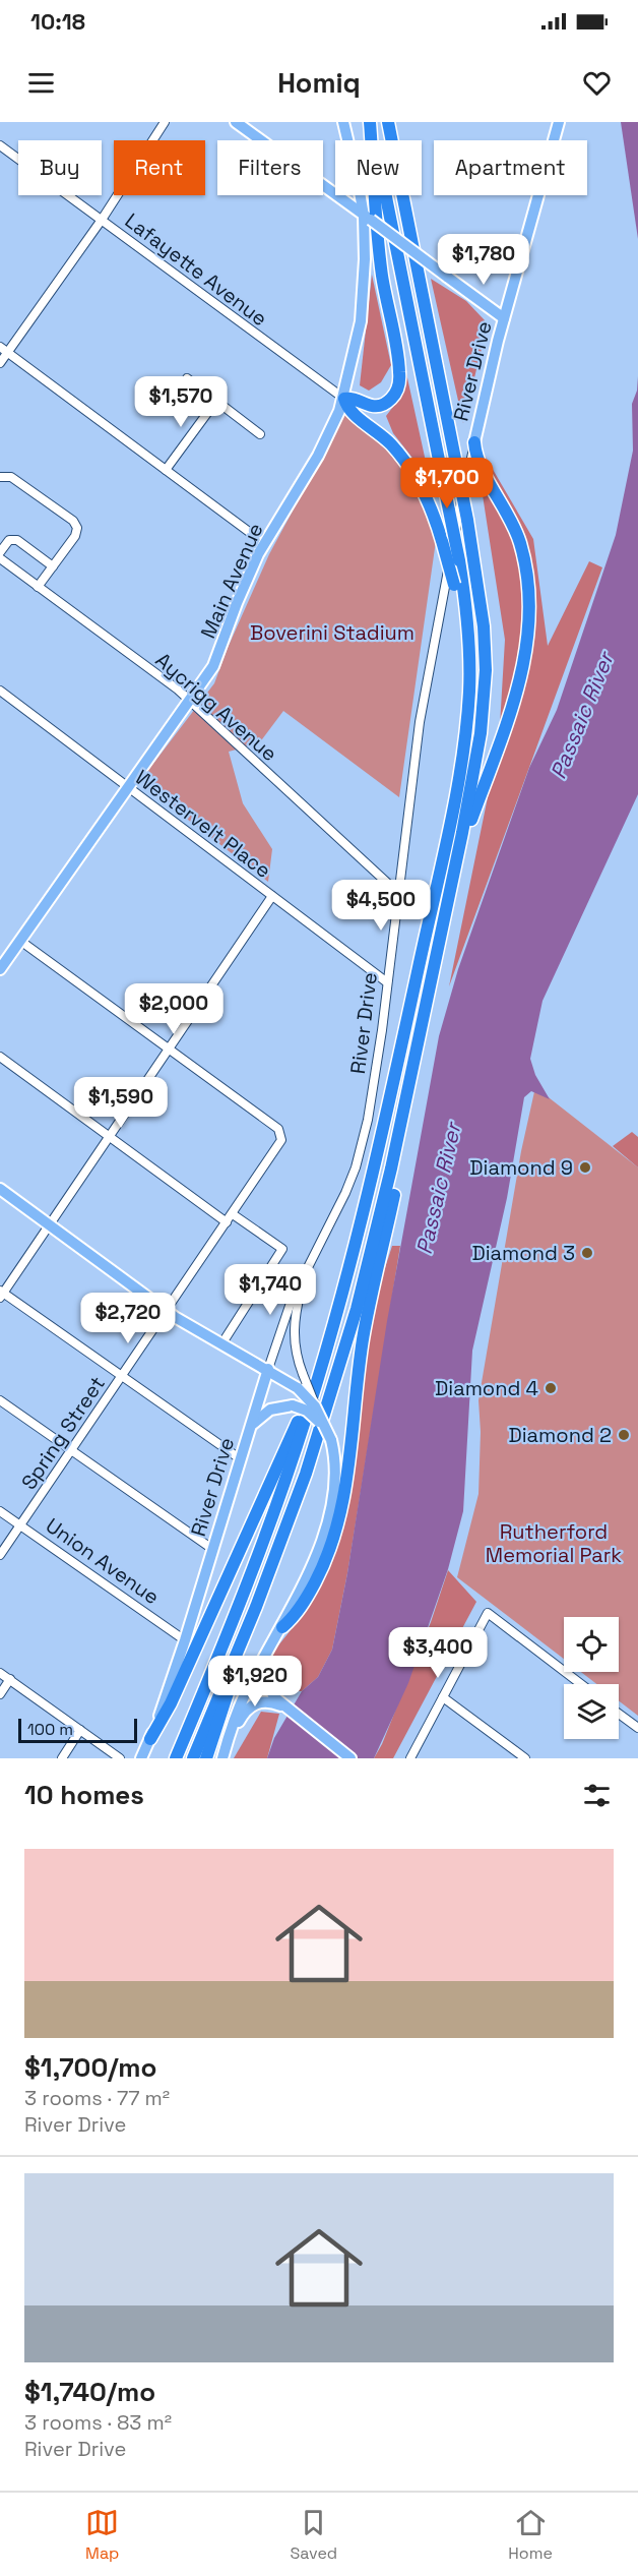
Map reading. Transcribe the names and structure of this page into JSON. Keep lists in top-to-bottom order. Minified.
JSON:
{"streets":{"main road":["River Drive","Main Avenue"],"street":["Lafayette Avenue","Aycrigg Avenue","Westervelt Place","Spring Street","Union Avenue"]},"crossings":[["Lafayette Avenue","Main Avenue"],["River Drive","Aycrigg Avenue"],["River Drive","Westervelt Place"],["River Drive","Union Avenue"],["Main Avenue","Aycrigg Avenue"],["Main Avenue","Westervelt Place"],["Spring Street","Union Avenue"]],"water":["Passaic River"],"parks":["Boverini Stadium","Rutherford Memorial Park"],"places":["Diamond 9","Diamond 3","Diamond 4","Diamond 2"],"scale_bar":"100 m","page":{"status":"10:18","header":"Homiq","chip":["Buy","Rent","Filters","New","Apartment"],"price":["$1,780","$1,570","$1,700","$4,500","$2,000","$1,590","$1,740","$2,720","$3,400","$1,920"],"scale":"100 m","heading":"10 homes","list":[{"name":"$1,700/mo","note":"3 rooms · 77 m² · River Drive"},{"name":"$1,740/mo","note":"3 rooms · 83 m² · River Drive"}],"tabs":["Map","Saved","Home"]}}
